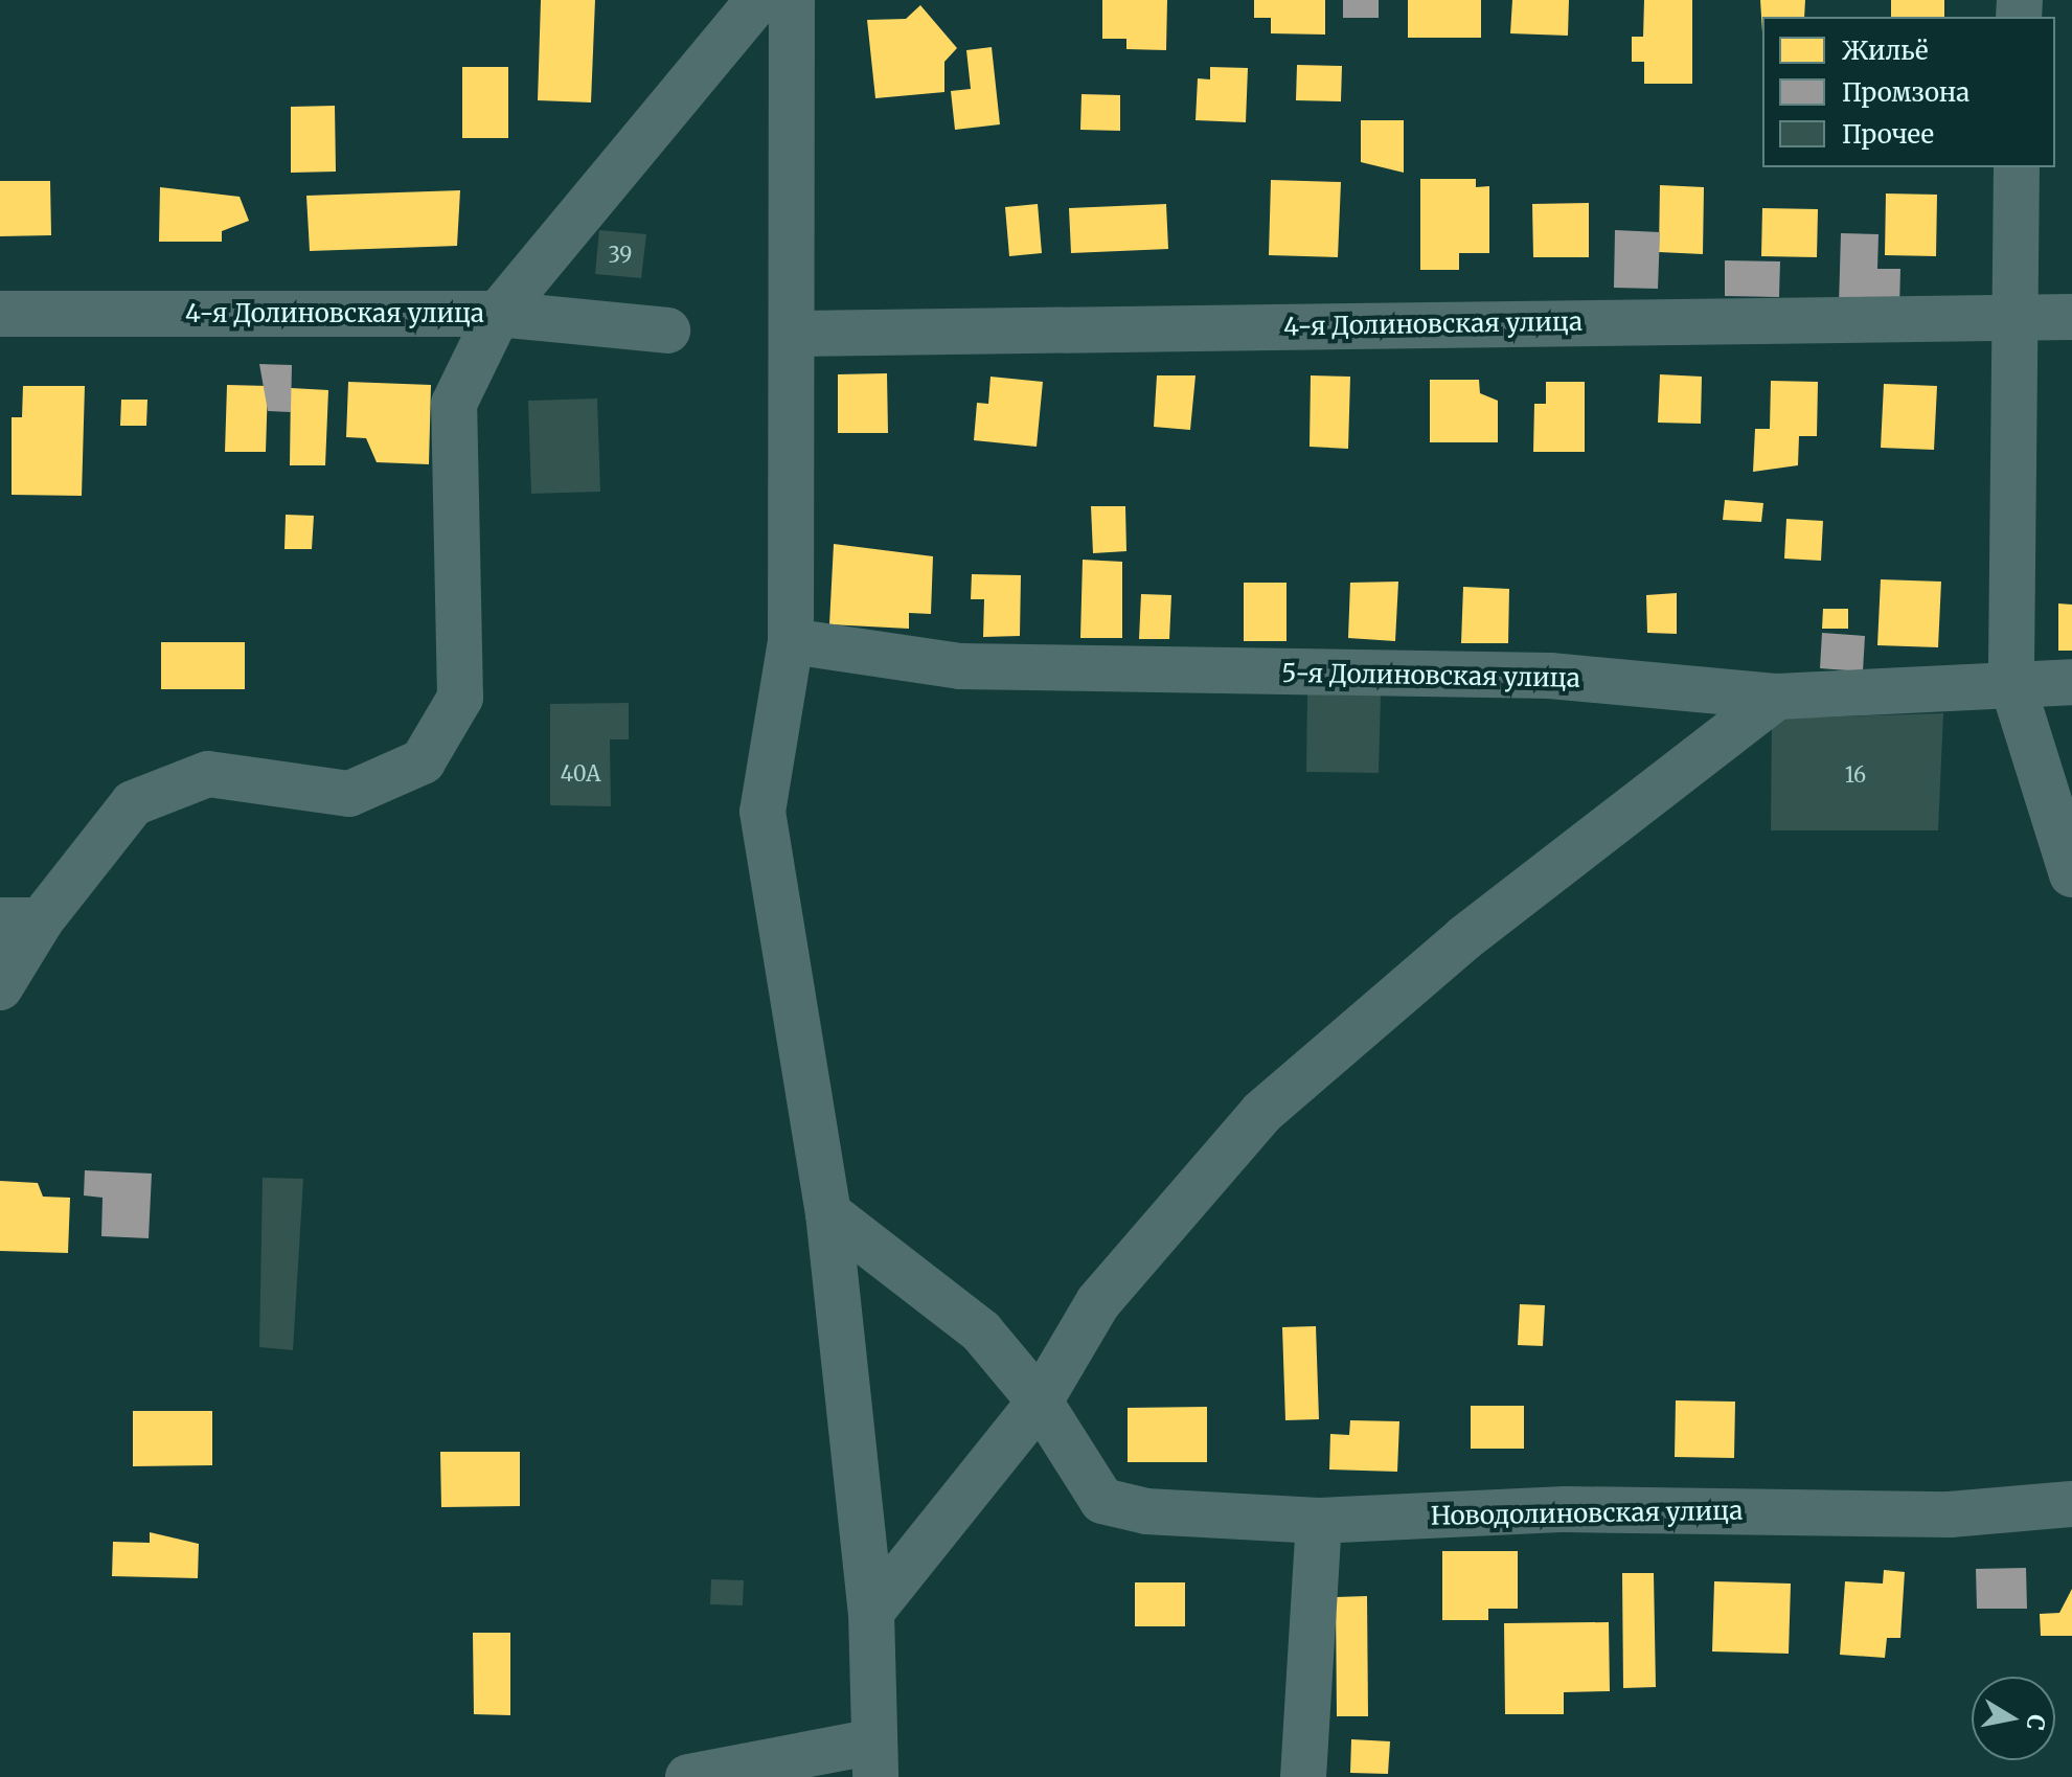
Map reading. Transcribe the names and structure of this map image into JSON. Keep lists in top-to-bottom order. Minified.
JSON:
{"streets":{"street":["4-я Долиновская улица","5-я Долиновская улица","Новодолиновская улица"]},"house_numbers":["39","40А","16"],"legend":["Жильё","Промзона","Прочее"],"north":"right"}
